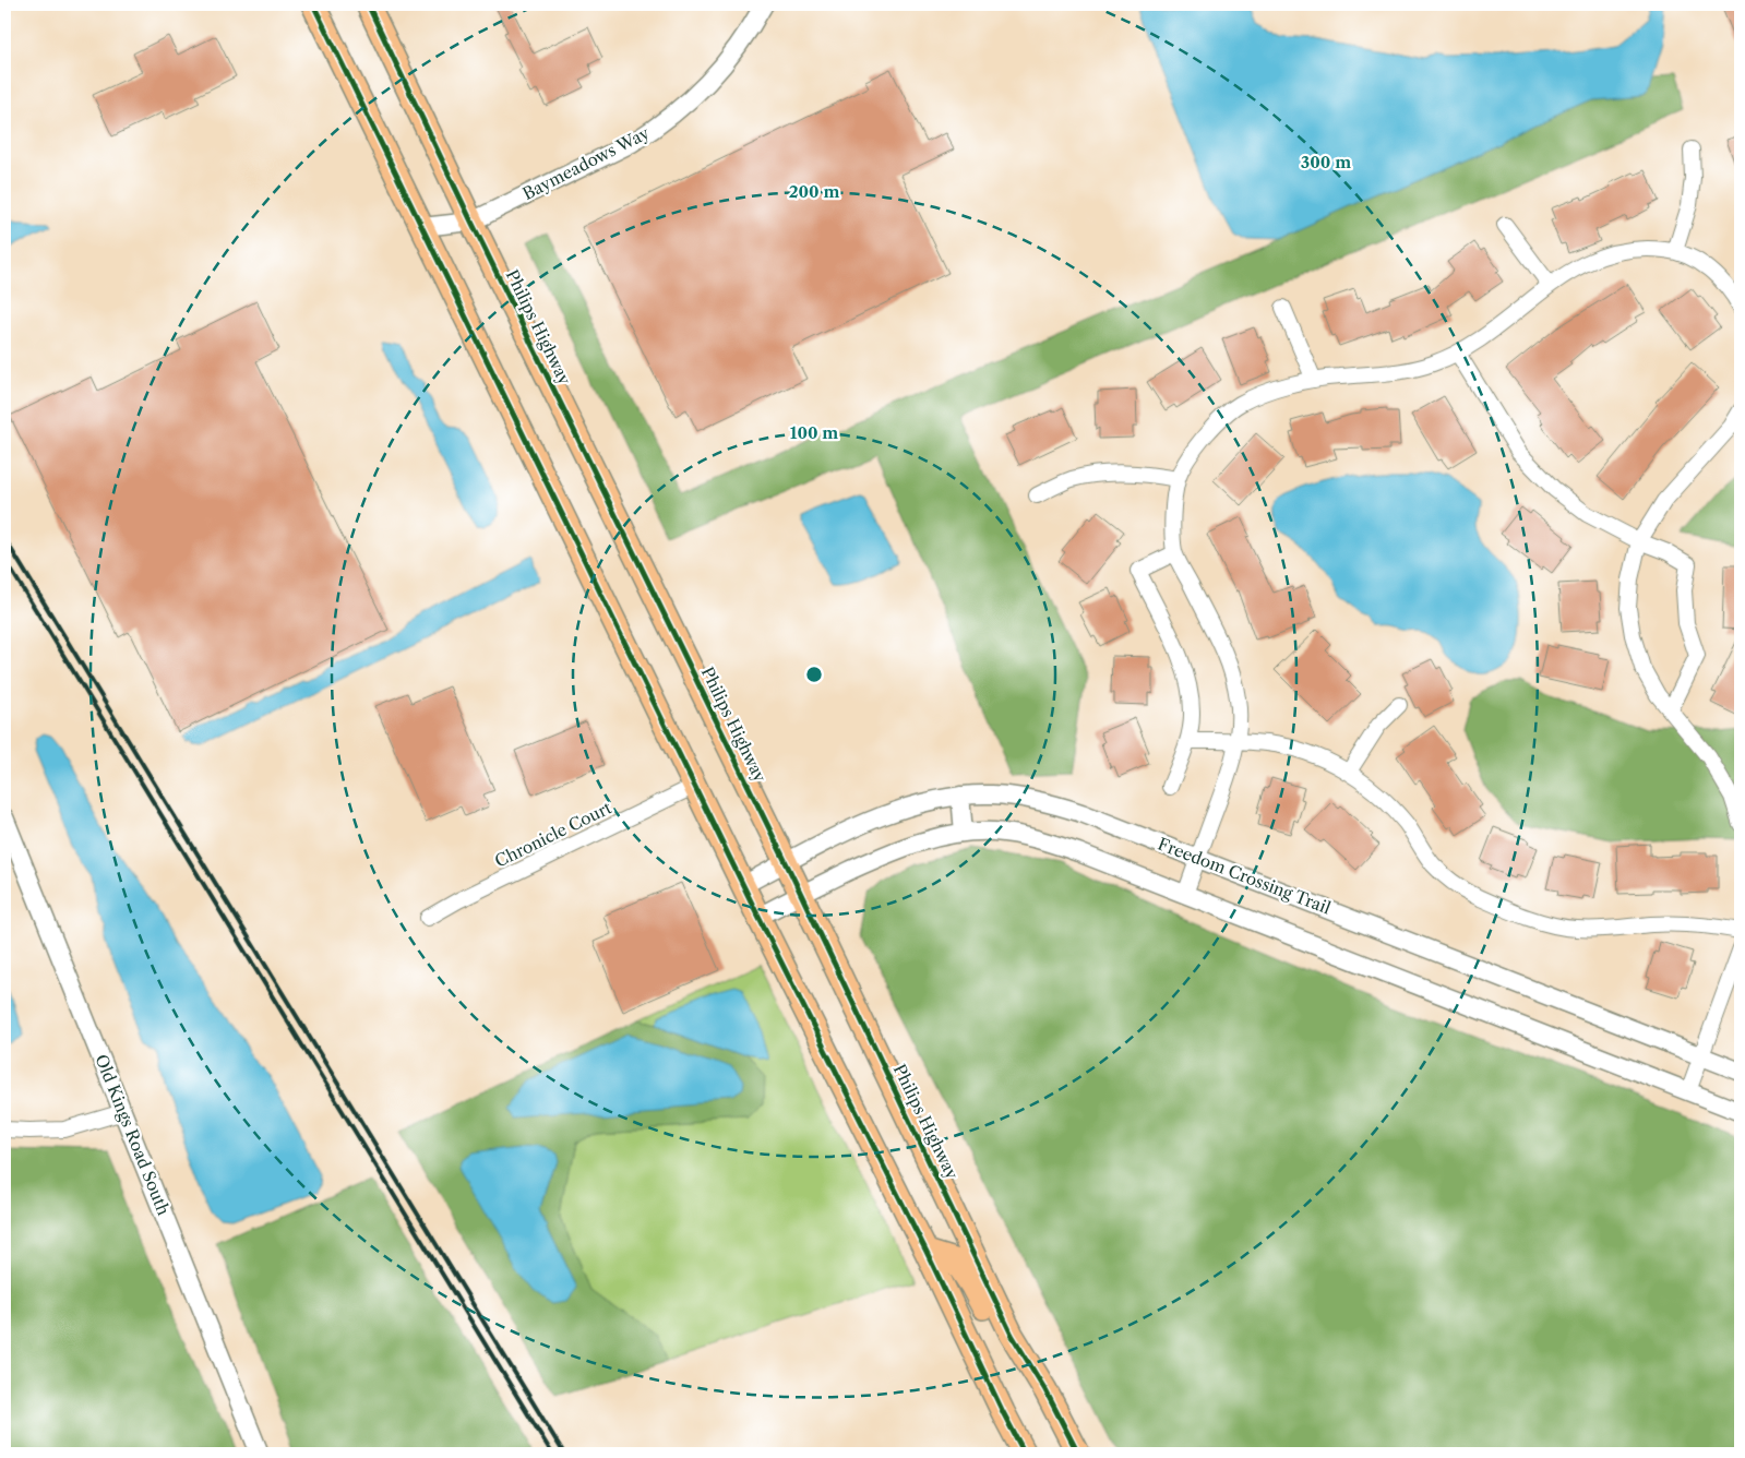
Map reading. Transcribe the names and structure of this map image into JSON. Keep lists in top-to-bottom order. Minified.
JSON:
{"streets":{"main road":["Philips Highway"],"street":["Baymeadows Way","Chronicle Court","Freedom Crossing Trail","Old Kings Road South"]},"crossings":[["Baymeadows Way","Philips Highway"],["Philips Highway","Freedom Crossing Trail"]],"rings":["300 m","200 m","100 m"]}
